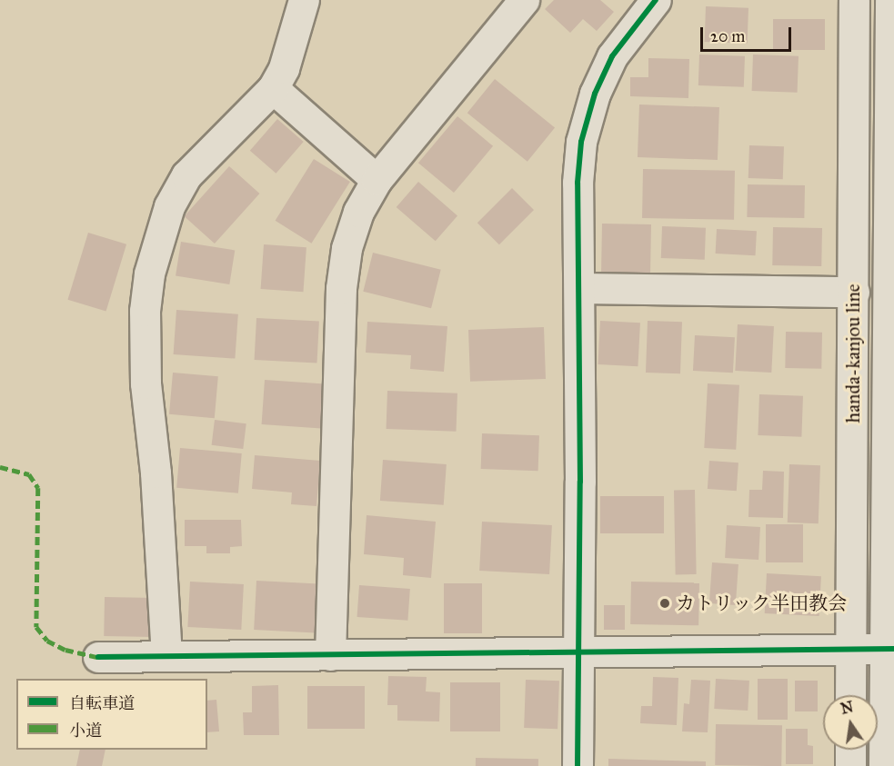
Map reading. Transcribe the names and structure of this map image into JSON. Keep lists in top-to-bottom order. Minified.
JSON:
{"streets":{"street":["handa-kanjou line"]},"places":["カトリック半田教会"],"legend":["自転車道","小道"],"scale_bar":"20 m","north":"top"}
